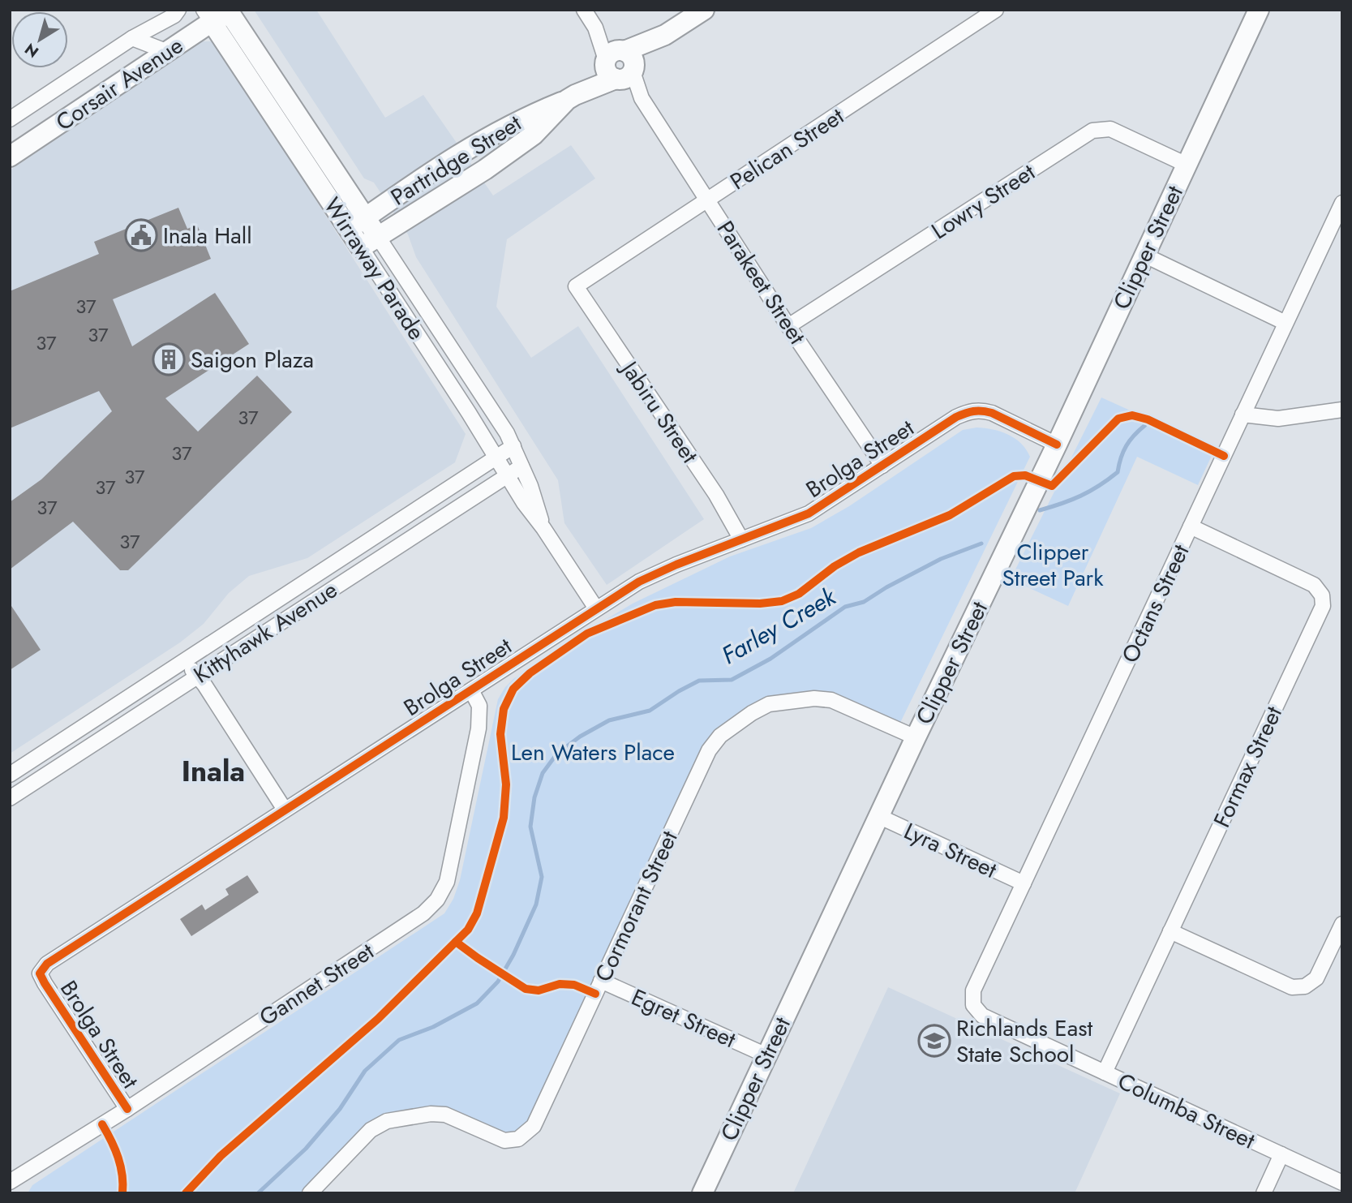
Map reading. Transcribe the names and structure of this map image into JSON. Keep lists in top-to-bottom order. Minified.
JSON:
{"streets":{"street":["Corsair Avenue","Pelican Street","Partridge Street","Lowry Street","Clipper Street","Wirraway Parade","Parakeet Street","Jabiru Street","Brolga Street","Octans Street","Kittyhawk Avenue","Formax Street","Lyra Street","Cormorant Street","Gannet Street","Egret Street","Columba Street"]},"crossings":[["Corsair Avenue","Wirraway Parade"],["Pelican Street","Parakeet Street"],["Pelican Street","Jabiru Street"],["Partridge Street","Wirraway Parade"],["Partridge Street","Parakeet Street"],["Lowry Street","Clipper Street"],["Lowry Street","Parakeet Street"],["Clipper Street","Brolga Street"],["Clipper Street","Lyra Street"],["Clipper Street","Cormorant Street"],["Clipper Street","Egret Street"],["Wirraway Parade","Brolga Street"],["Wirraway Parade","Kittyhawk Avenue"],["Parakeet Street","Brolga Street"],["Jabiru Street","Brolga Street"],["Brolga Street","Gannet Street"],["Octans Street","Formax Street"],["Octans Street","Lyra Street"],["Octans Street","Columba Street"],["Formax Street","Columba Street"],["Cormorant Street","Egret Street"]],"districts":["Inala"],"water":["Farley Creek"],"parks":["Clipper Street Park","Len Waters Place"],"places":{"public building":["Inala Hall"],"building":["Saigon Plaza"],"school or university":["Richlands East State School"]},"house_numbers":["37","37","37","37","37","37","37","37","37"],"north":"bottom left"}
